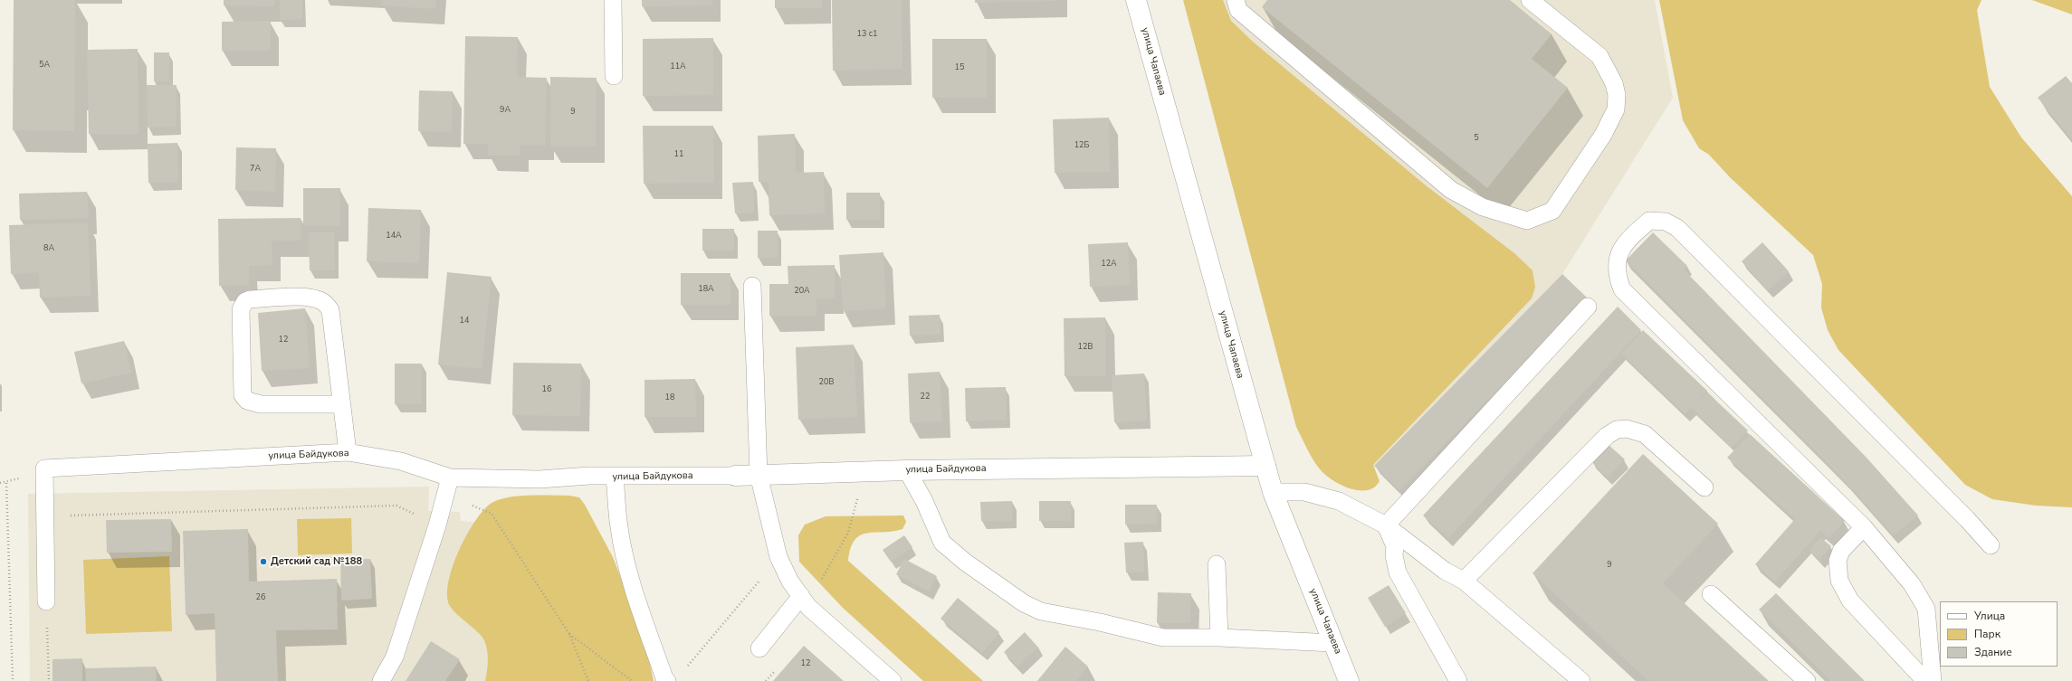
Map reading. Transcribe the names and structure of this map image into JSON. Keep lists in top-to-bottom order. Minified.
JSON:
{"streets":{"main road":["улица Чапаева","улица Байдукова"]},"crossings":[["улица Чапаева","улица Байдукова"]],"places":["Детский сад №188"],"house_numbers":["13 с1","5А","11А","15","9А","9","5","12Б","11","7А","14А","8А","12А","18А","20А","14","12","12В","20В","16","22","18","9","26","12"],"legend":["Улица","Парк","Здание"]}
